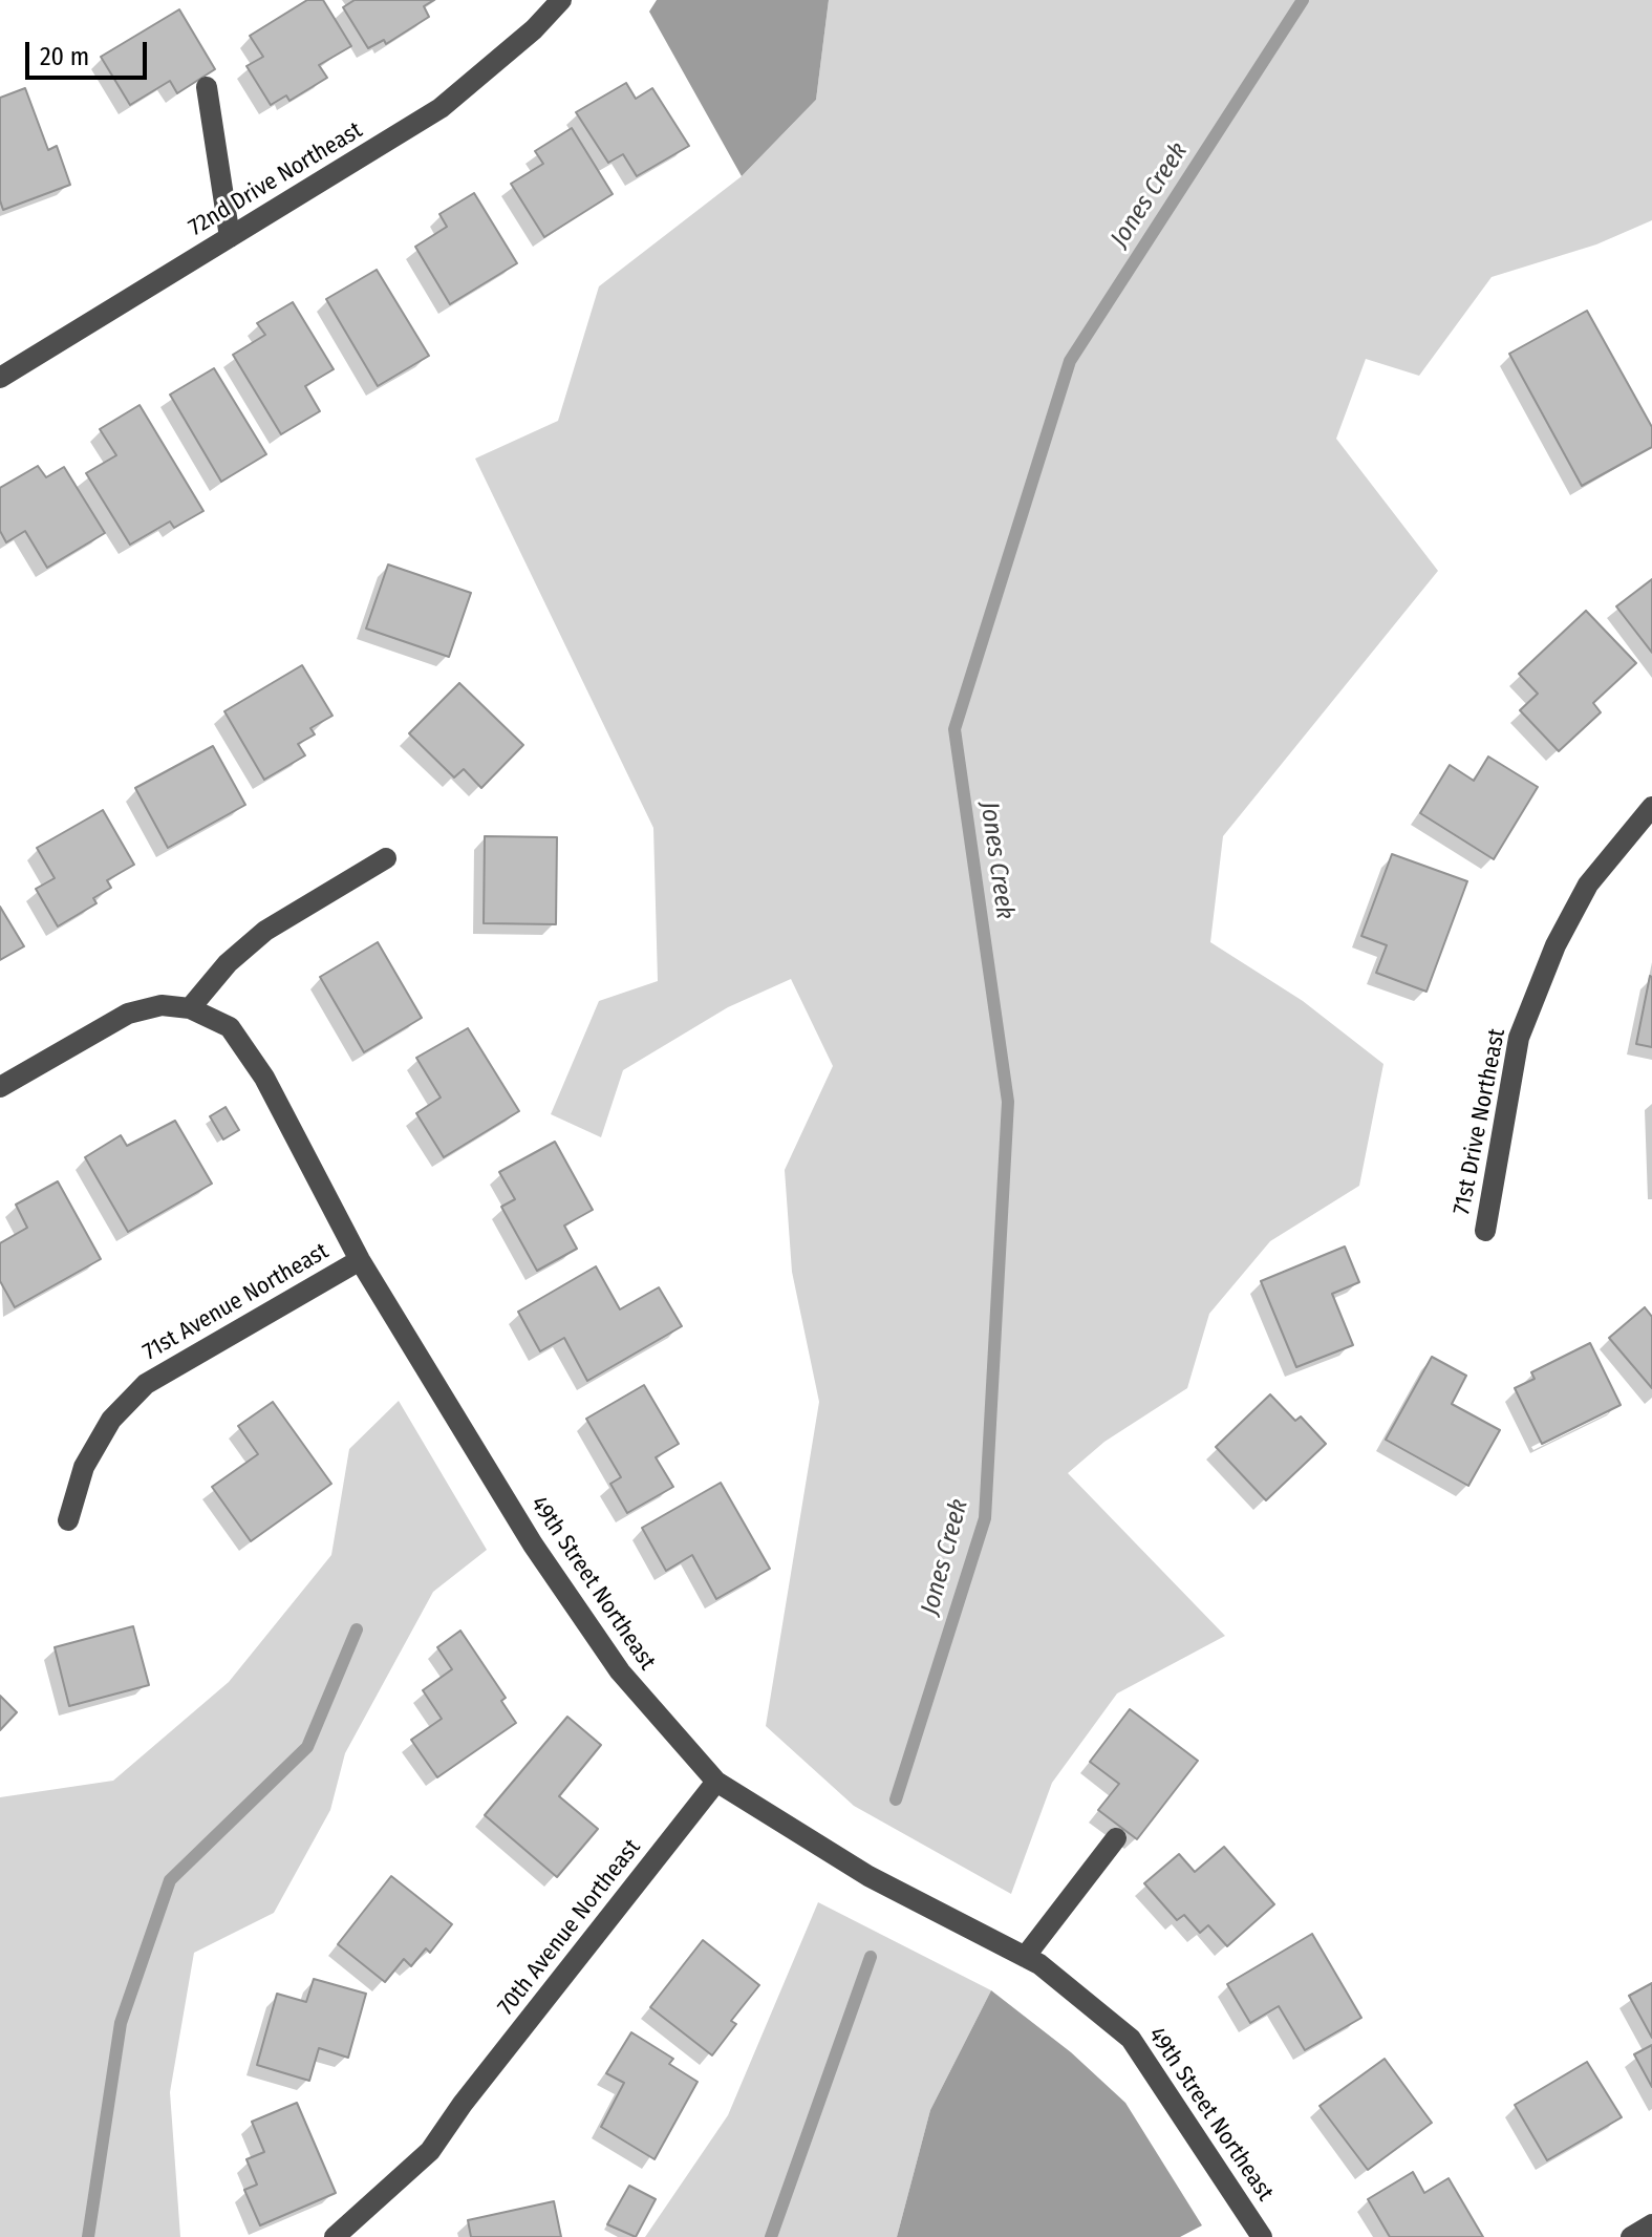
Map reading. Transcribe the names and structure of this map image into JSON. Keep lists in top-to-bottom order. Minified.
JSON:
{"streets":{"street":["72nd Drive Northeast","71st Drive Northeast","71st Avenue Northeast","49th Street Northeast","70th Avenue Northeast"]},"crossings":[["71st Avenue Northeast","49th Street Northeast"],["49th Street Northeast","70th Avenue Northeast"]],"water":["Jones Creek"],"scale_bar":"20 m"}
